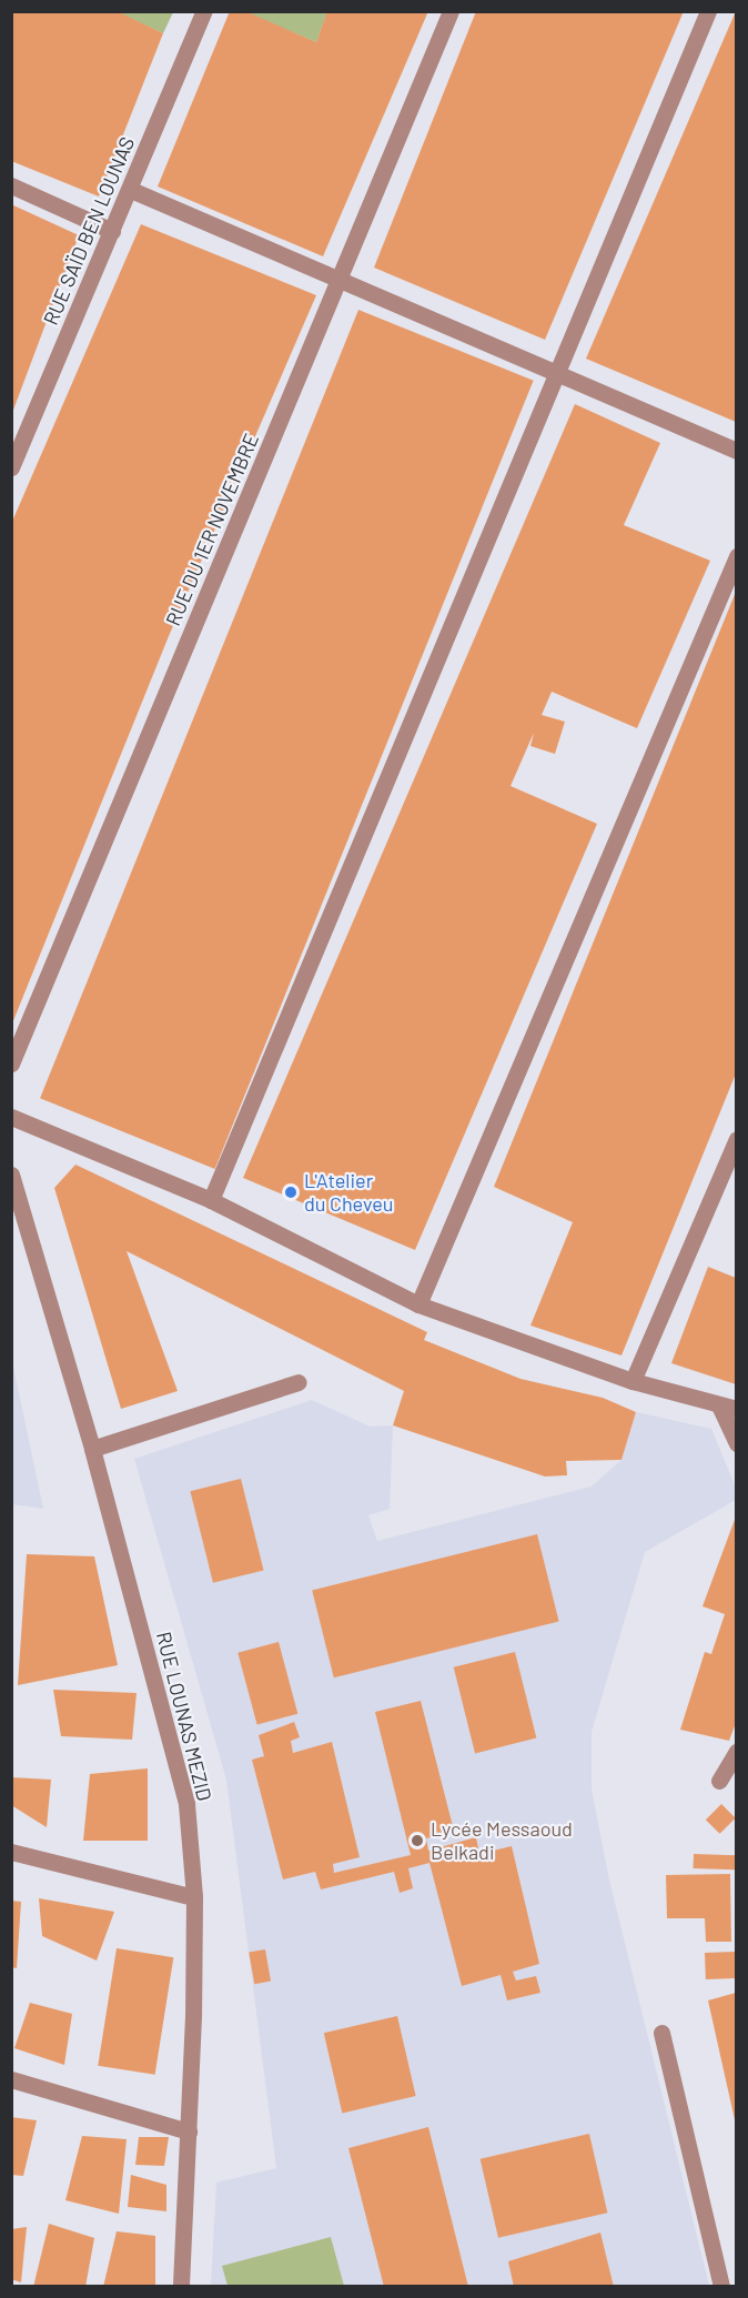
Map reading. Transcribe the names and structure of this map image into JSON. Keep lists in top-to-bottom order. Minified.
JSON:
{"streets":{"street":["RUE SAÏD BEN LOUNAS","RUE DU 1ER NOVEMBRE","RUE LOUNAS MEZID"]},"places":["L'Atelier du Cheveu","Lycée Messaoud Belkadi"]}
